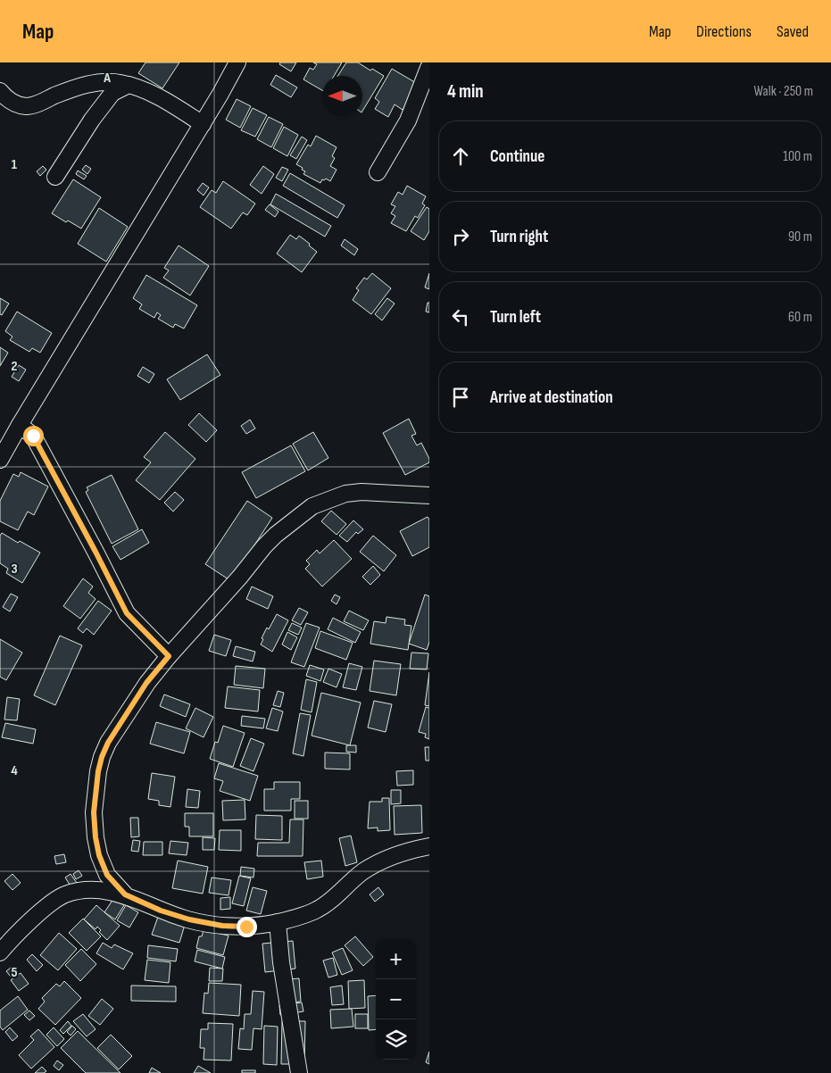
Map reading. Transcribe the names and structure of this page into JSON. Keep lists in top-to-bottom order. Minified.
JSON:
{"north":"left","page":{"header":"Map","nav":["Map","Directions","Saved"],"heading":["4 min","Walk · 250 m"],"list":[["Continue","100 m"],["Turn right","90 m"],["Turn left","60 m"],"Arrive at destination"],"map_buttons":["+","−"]},"grid":{"columns":["A"],"rows":["1","2","3","4","5"]}}
